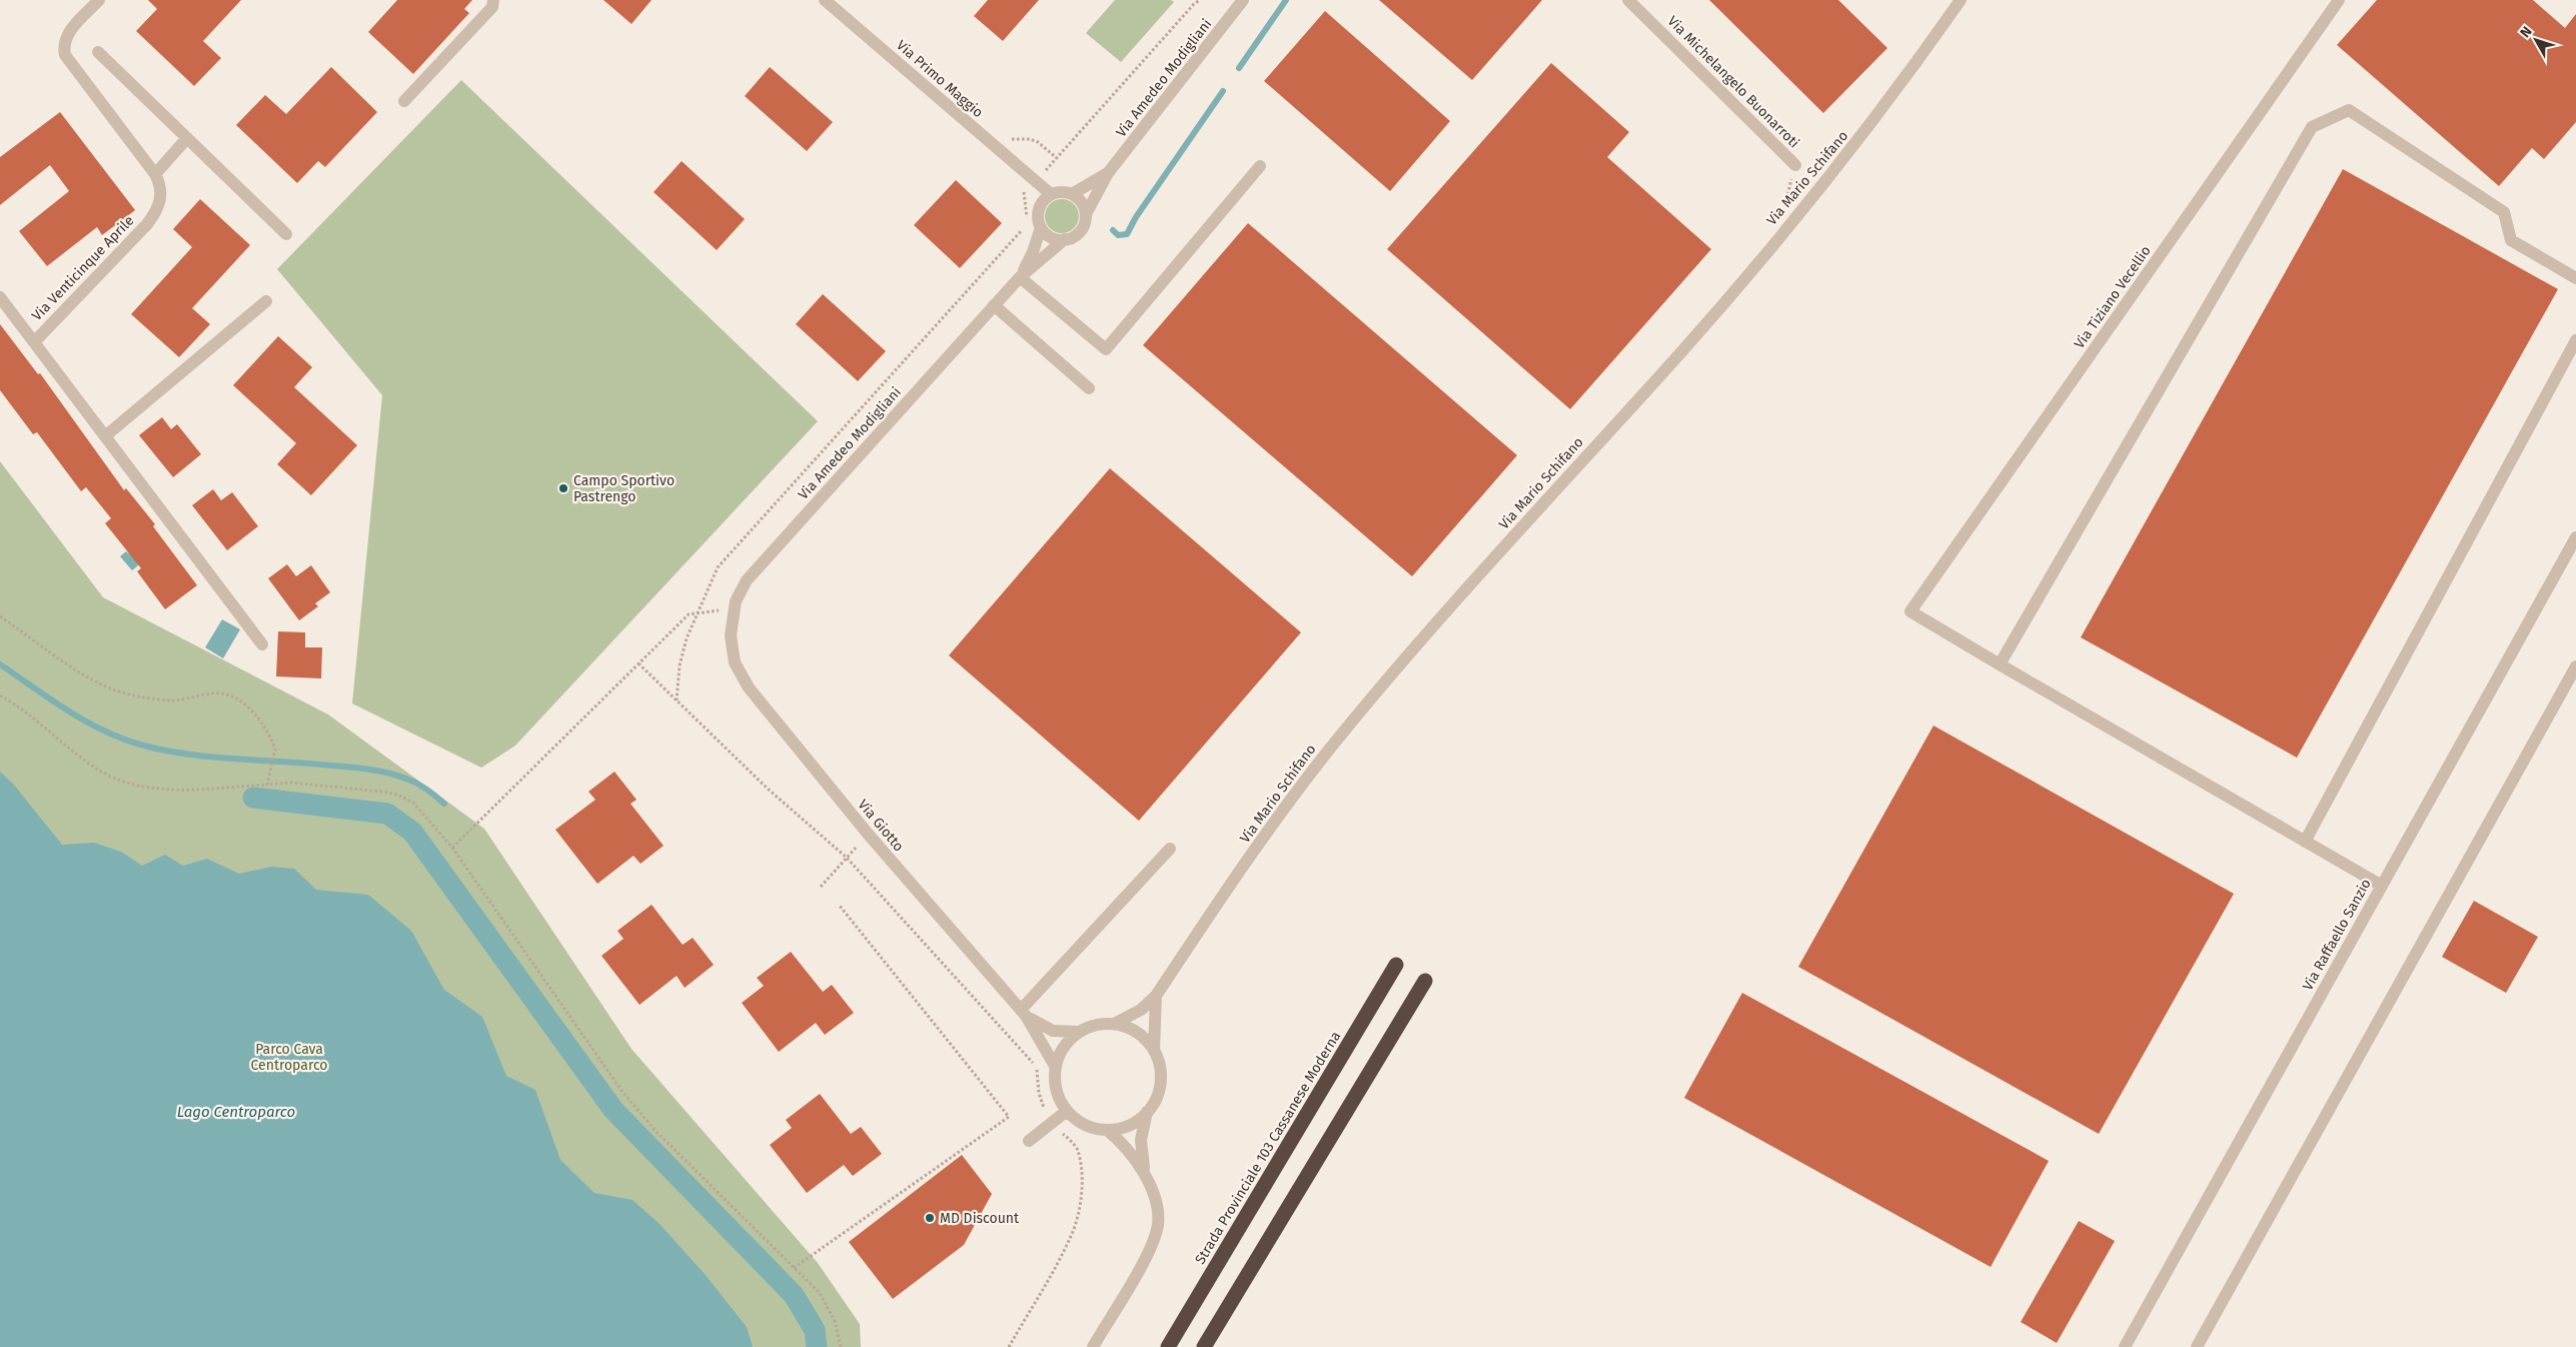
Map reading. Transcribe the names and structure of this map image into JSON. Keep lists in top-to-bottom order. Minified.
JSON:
{"streets":{"highway":["Strada Provinciale 103 Cassanese Moderna"],"street":["Via Amedeo Modigliani","Via Primo Maggio","Via Michelangelo Buonarroti","Via Mario Schifano","Via Venticinque Aprile","Via Tiziano Vecellio","Via Giotto","Via Raffaello Sanzio"]},"crossings":[["Via Amedeo Modigliani","Via Primo Maggio"],["Via Amedeo Modigliani","Via Giotto"],["Via Mario Schifano","Via Giotto"]],"water":["Lago Centroparco"],"parks":["Parco Cava Centroparco"],"places":["Campo Sportivo Pastrengo","MD Discount"],"north":"top left"}
